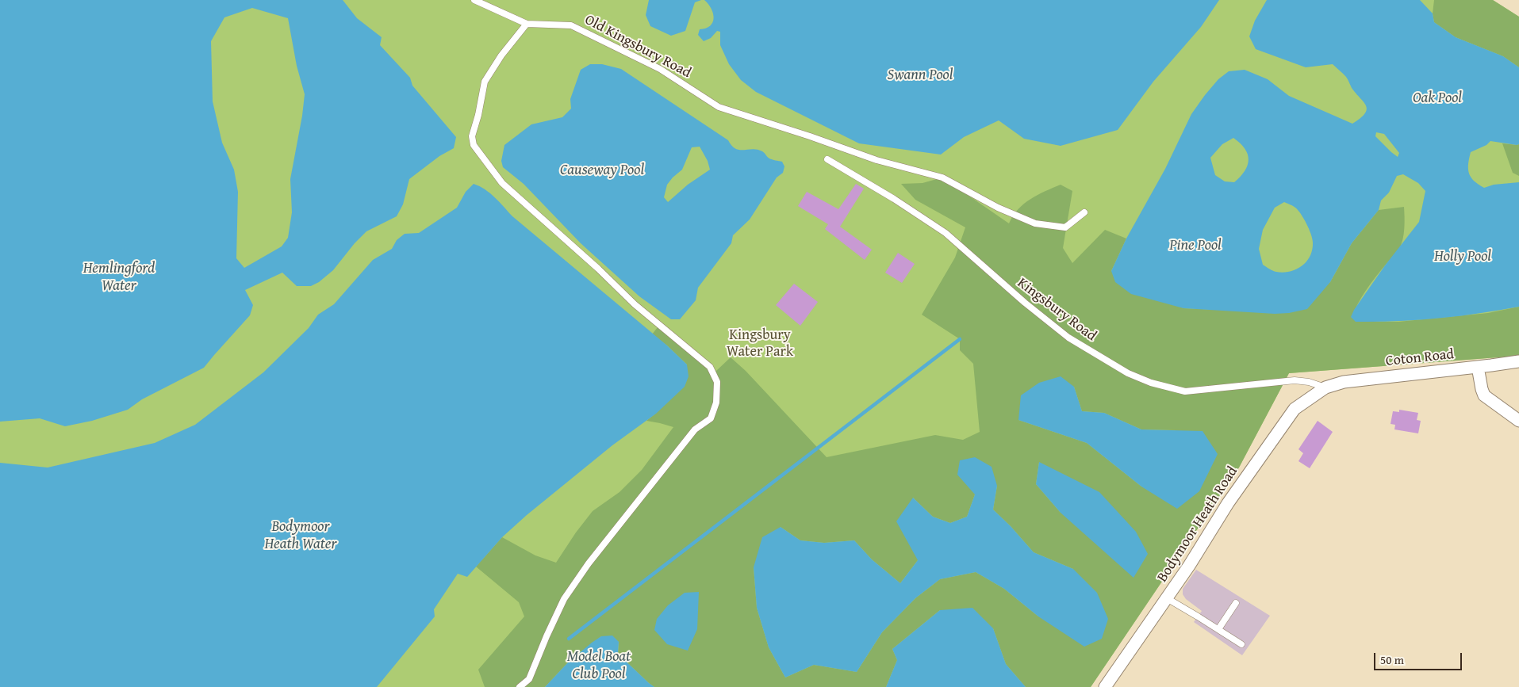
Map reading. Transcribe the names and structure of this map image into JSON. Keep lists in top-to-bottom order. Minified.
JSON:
{"streets":{"street":["Coton Road","Bodymoor Heath Road"],"lane":["Old Kingsbury Road","Kingsbury Road"]},"crossings":[["Kingsbury Road","Coton Road"],["Kingsbury Road","Bodymoor Heath Road"],["Coton Road","Bodymoor Heath Road"]],"water":["Swann Pool","Oak Pool","Causeway Pool","Pine Pool","Holly Pool","Hemlingford Water","Bodymoor Heath Water","Model Boat Club Pool"],"parks":["Kingsbury Water Park"],"scale_bar":"50 m"}
